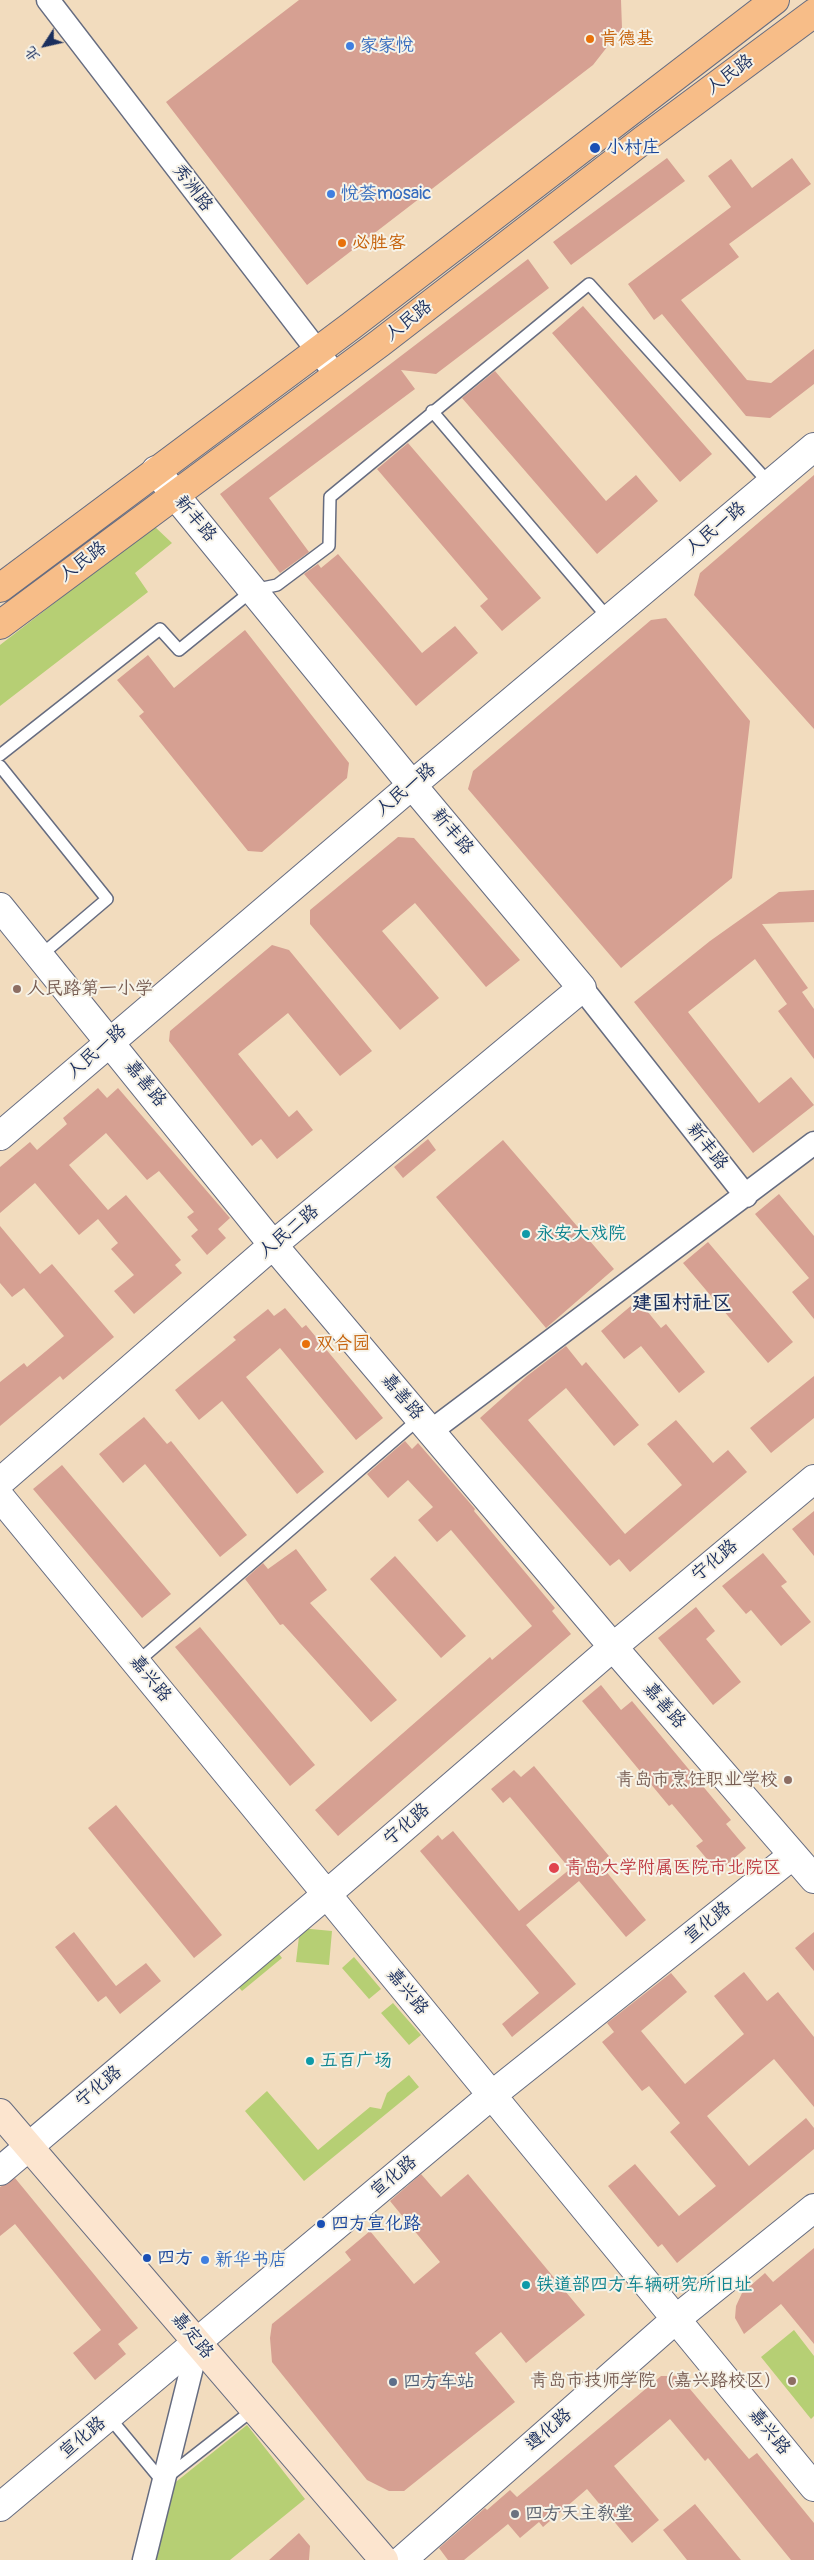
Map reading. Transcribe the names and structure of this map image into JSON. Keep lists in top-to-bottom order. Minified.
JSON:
{"streets":{"main road":["人民路","嘉定路"],"street":["秀洲路","新丰路","人民一路","嘉善路","人民二路","宁化路","嘉兴路","宣化路","遵化路"]},"crossings":[["人民路","秀洲路"],["人民路","新丰路"],["新丰路","人民一路"],["新丰路","人民二路"],["人民一路","嘉善路"],["嘉善路","人民二路"],["嘉善路","宁化路"],["嘉善路","宣化路"],["宁化路","嘉兴路"],["宁化路","嘉定路"],["嘉兴路","宣化路"],["嘉兴路","遵化路"],["宣化路","嘉定路"]],"districts":["建国村社区"],"places":["肯德基","家家悦","小村庄","悦荟mosaic","必胜客","人民路第一小学","永安大戏院","双合园","青岛市烹饪职业学校","青岛大学附属医院市北院区","五百广场","四方宣化路","四方","新华书店","铁道部四方车辆研究所旧址","青岛市技师学院（嘉兴路校区）","四方车站","四方天主教堂"],"north":"bottom left"}
